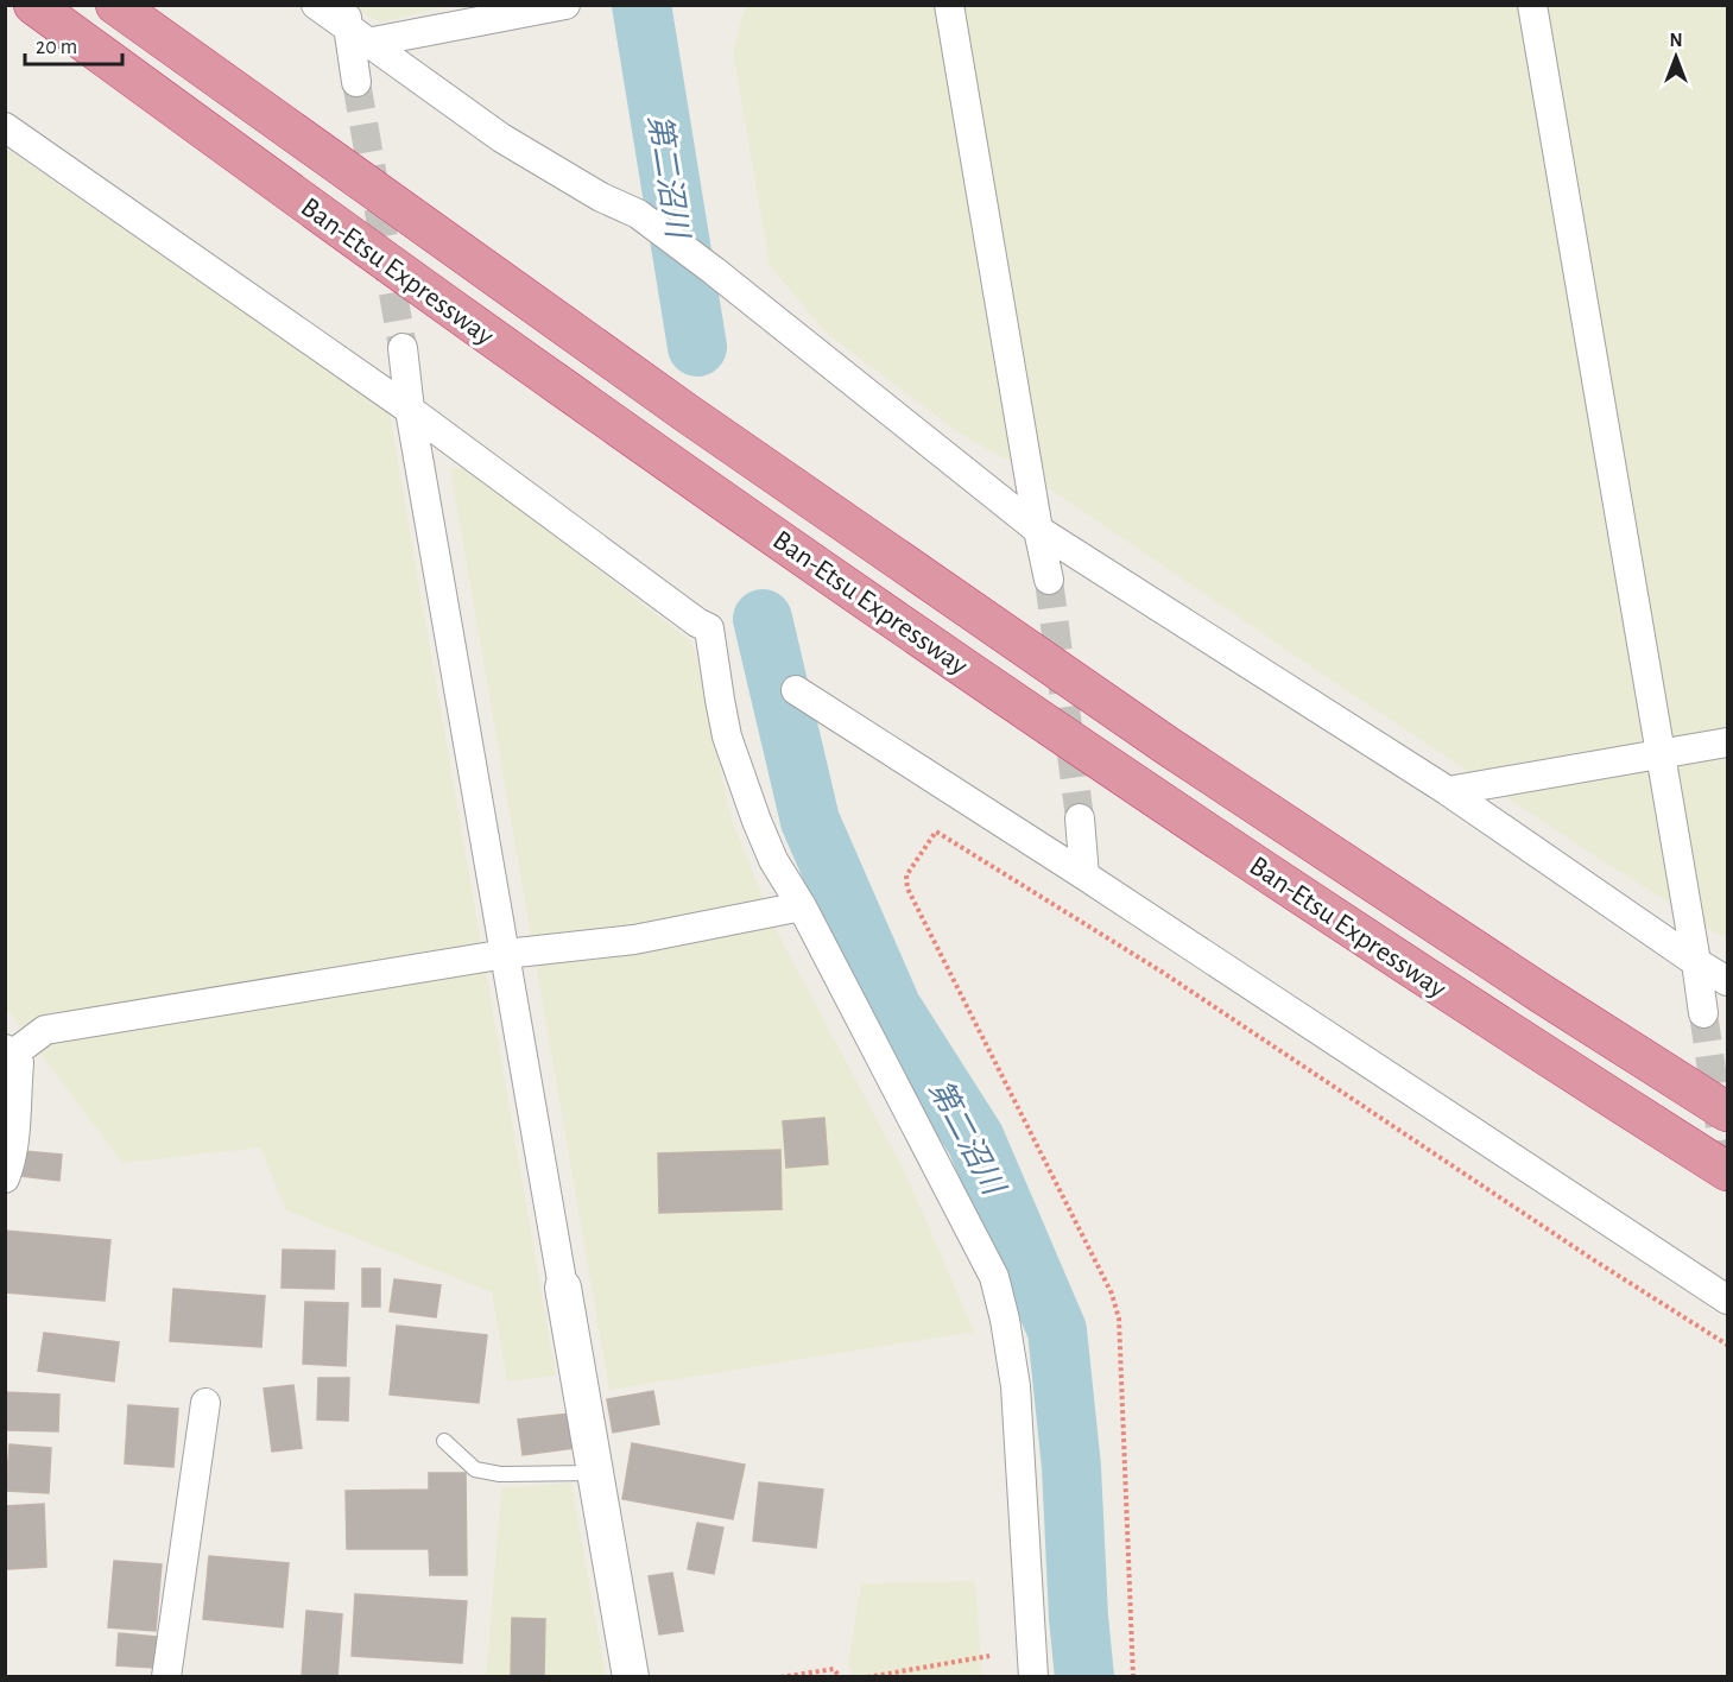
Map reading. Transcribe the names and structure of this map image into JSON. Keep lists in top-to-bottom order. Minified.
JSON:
{"streets":{"highway":["Ban-Etsu Expressway"]},"water":["第二沼川"],"scale_bar":"20 m","north":"top"}
